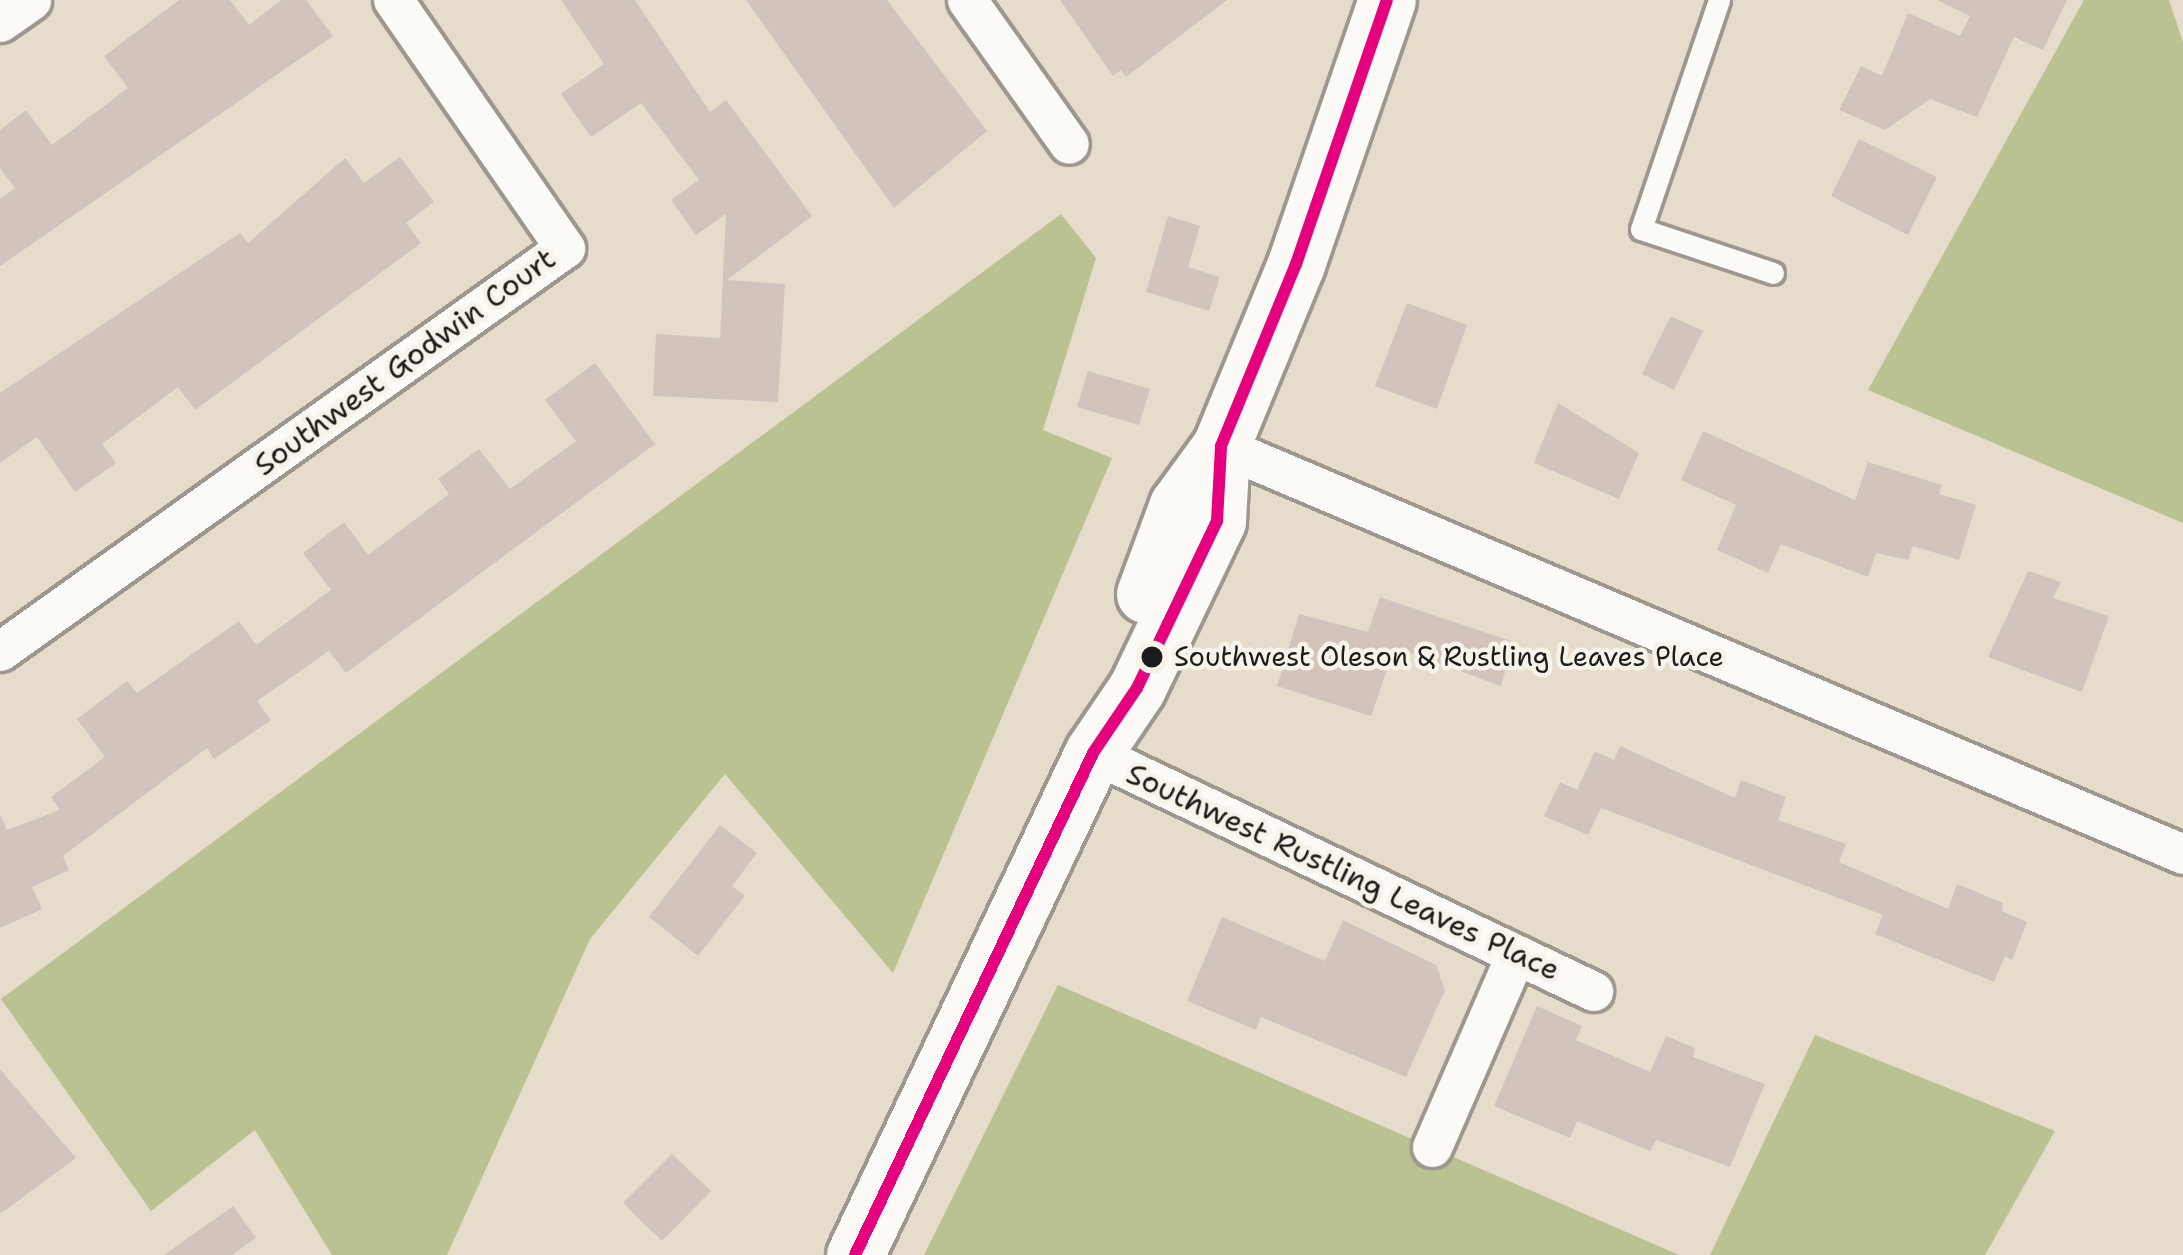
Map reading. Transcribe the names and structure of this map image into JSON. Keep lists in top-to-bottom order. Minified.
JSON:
{"streets":{"street":["Southwest Godwin Court","Southwest Rustling Leaves Place"]},"places":["Southwest Oleson & Rustling Leaves Place"]}
